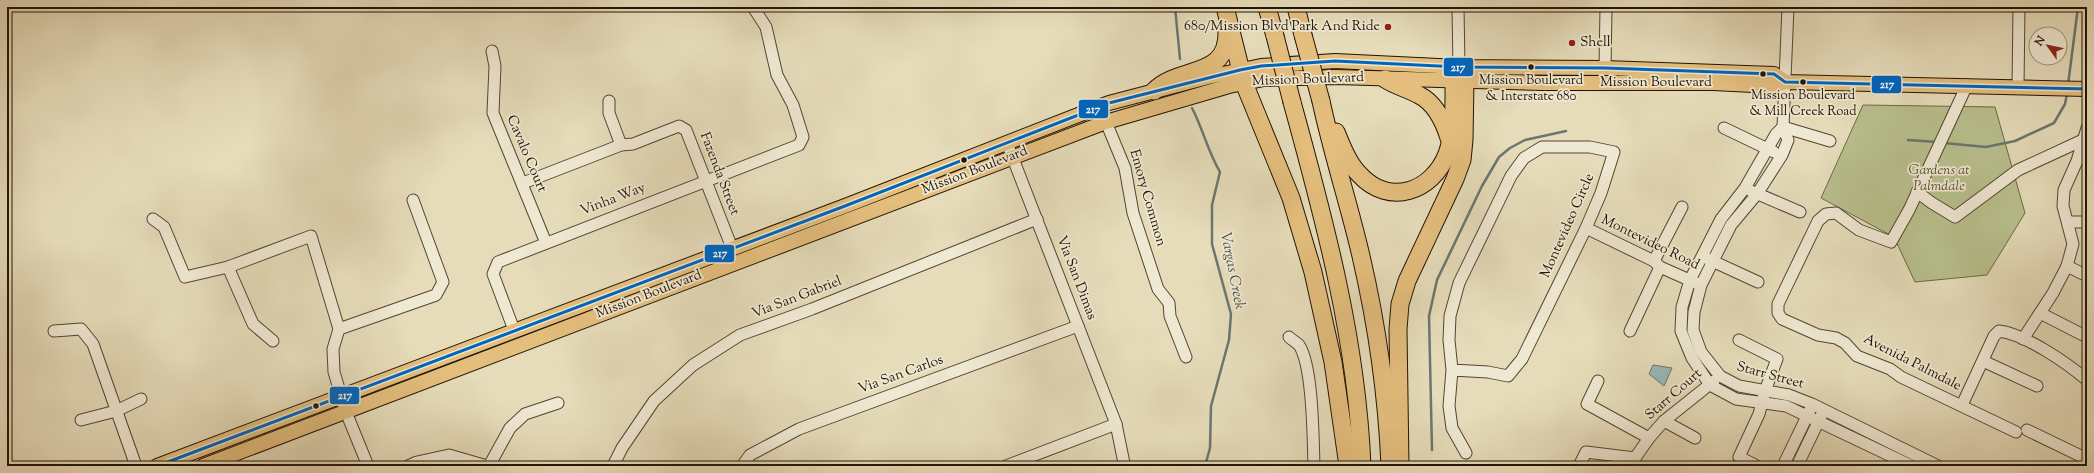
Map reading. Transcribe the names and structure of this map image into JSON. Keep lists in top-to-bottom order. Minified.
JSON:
{"streets":{"main road":["Mission Boulevard"],"street":["Cavalo Court","Fazenda Street","Emory Common","Vinha Way","Montevideo Circle","Montevideo Road","Via San Dimas","Via San Gabriel","Avenida Palmdale","Via San Carlos","Starr Street","Starr Court"]},"crossings":[["Mission Boulevard","Fazenda Street"],["Mission Boulevard","Emory Common"],["Mission Boulevard","Vinha Way"],["Mission Boulevard","Via San Dimas"],["Mission Boulevard","Starr Street"],["Cavalo Court","Fazenda Street"],["Cavalo Court","Vinha Way"],["Fazenda Street","Vinha Way"],["Montevideo Circle","Montevideo Road"],["Montevideo Road","Starr Street"],["Via San Dimas","Via San Gabriel"],["Via San Dimas","Via San Carlos"],["Starr Street","Starr Court"]],"water":["Vargas Creek"],"parks":["Gardens at Palmdale"],"places":["680/Mission Blvd Park And Ride","Shell","Mission Boulevard & Interstate 680","Mission Boulevard & Mill Creek Road"],"lines":["transit line 217"],"north":"top left"}
